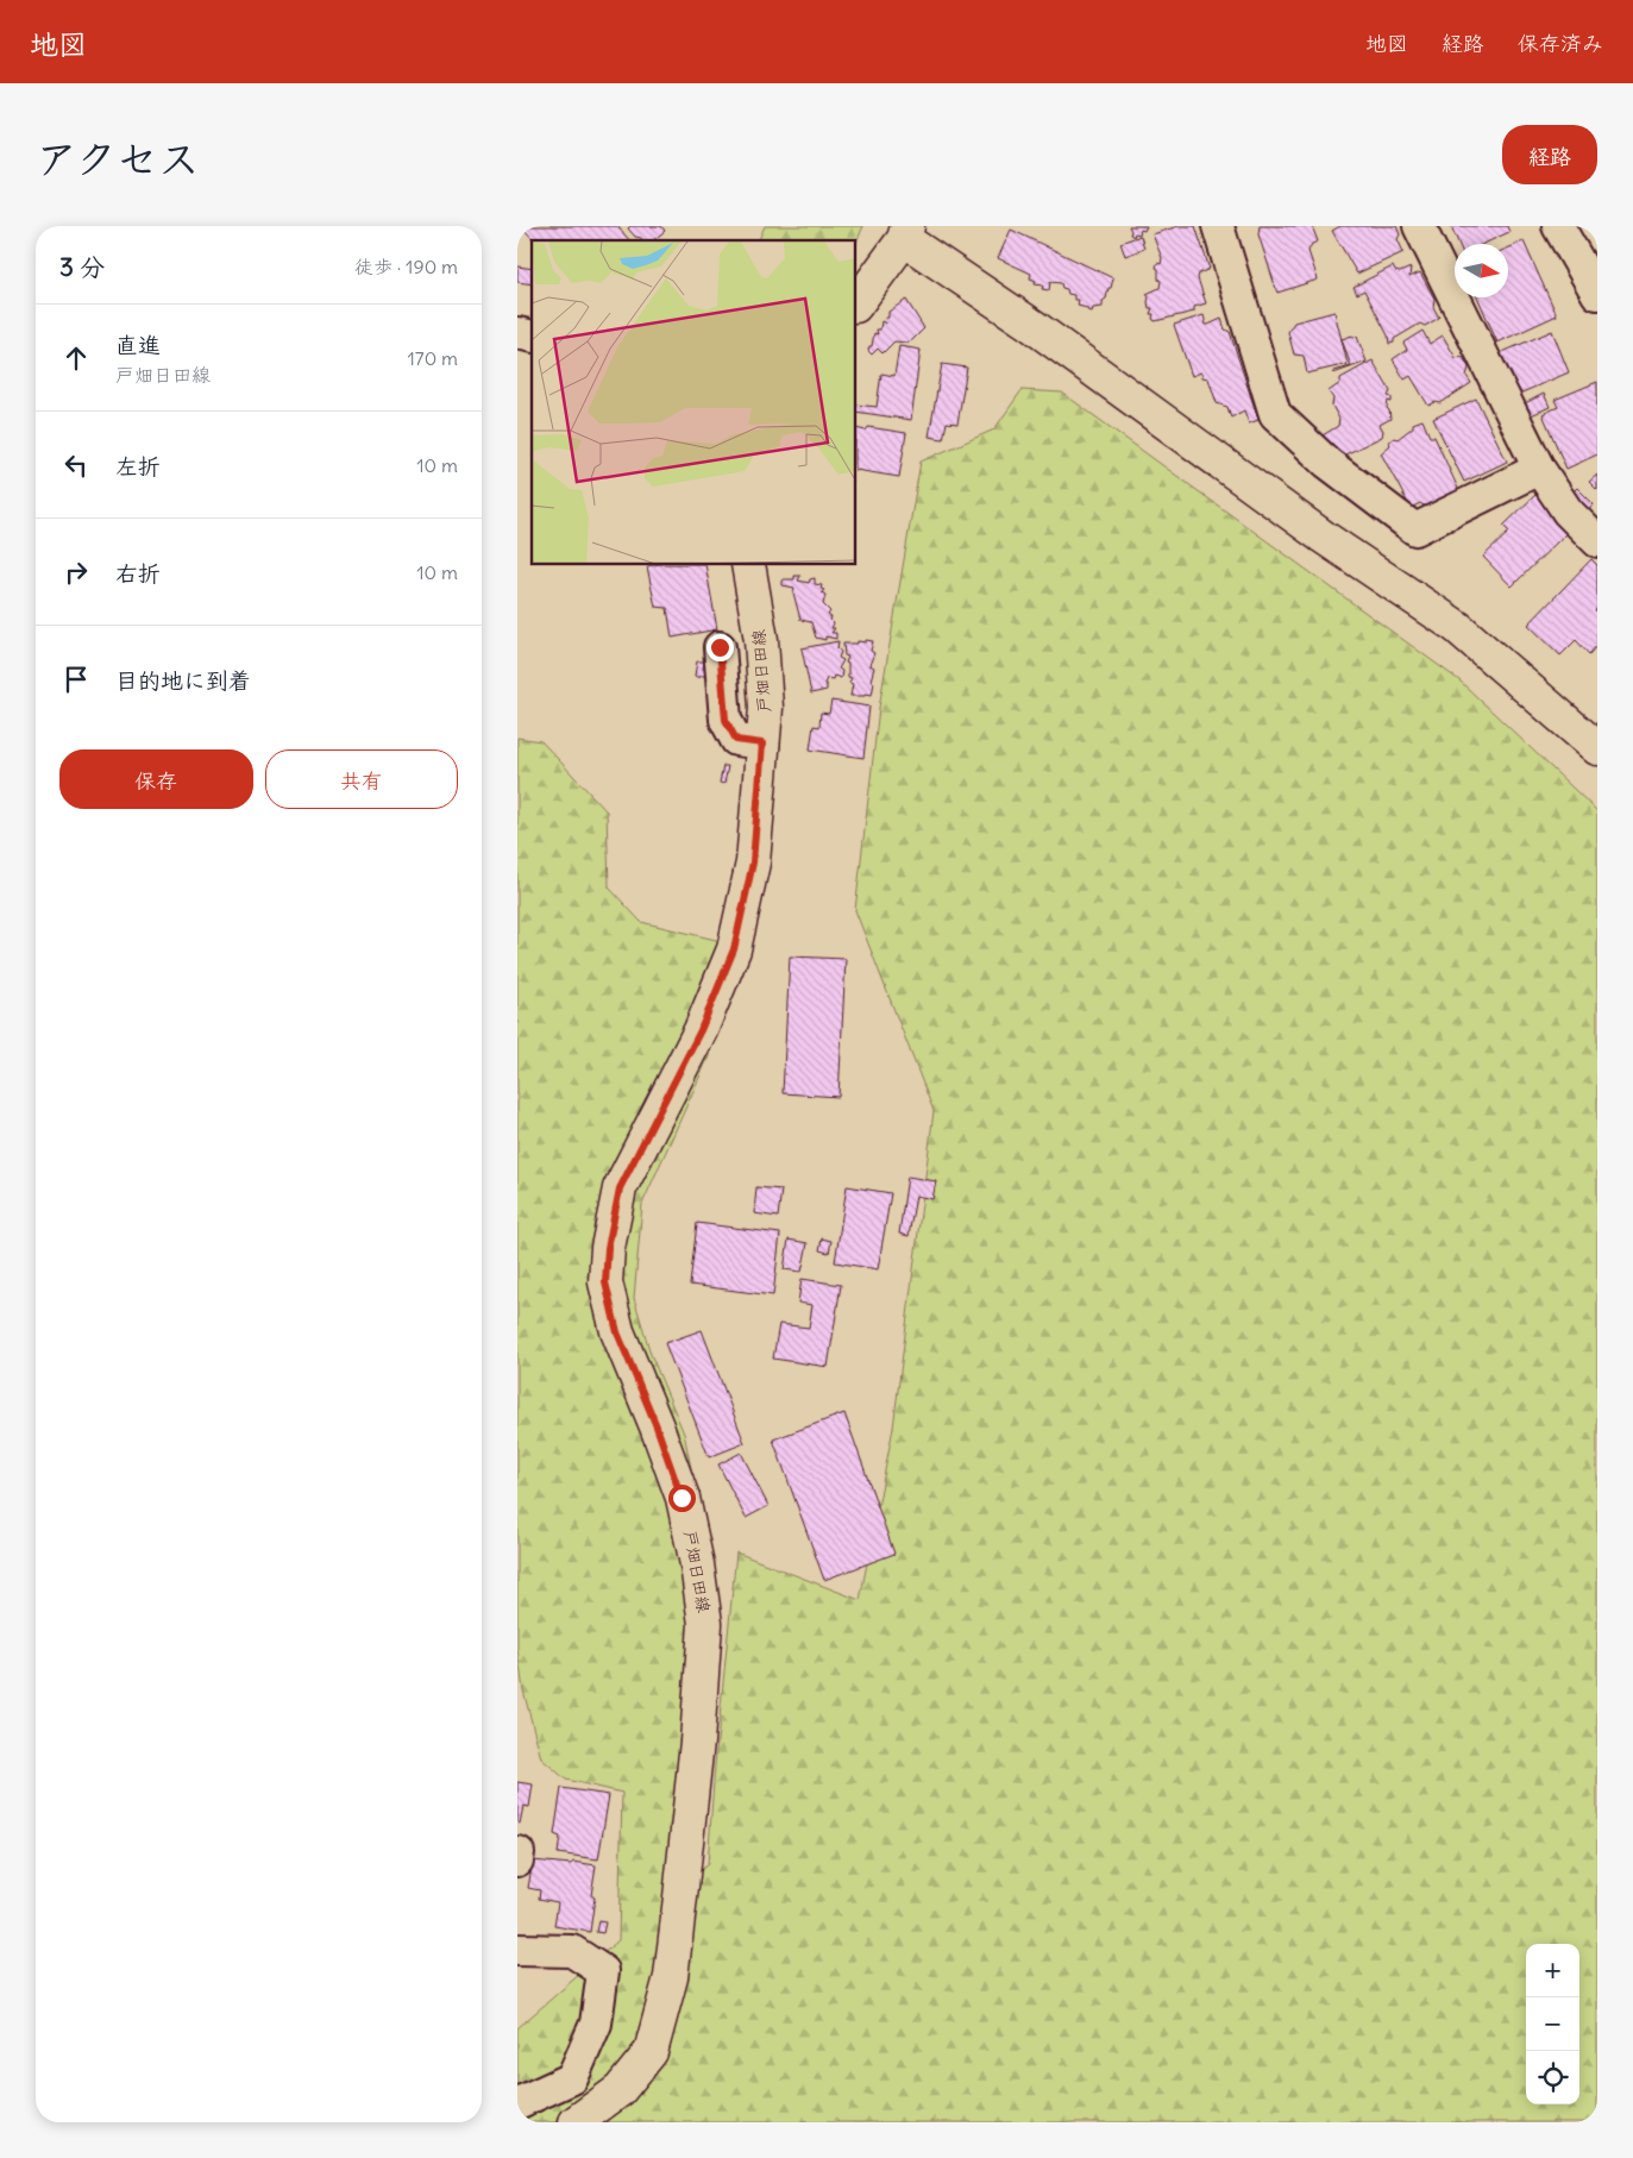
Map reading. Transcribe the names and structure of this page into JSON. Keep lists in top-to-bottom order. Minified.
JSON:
{"streets":{"main road":["戸畑日田線"]},"north":"right","page":{"header":"地図","nav":["地図","経路","保存済み"],"title":"アクセス","buttons":["経路",["保存","共有"]],"heading":["3 分","徒歩 · 190 m"],"list":[["直進","戸畑日田線","170 m"],["左折","10 m"],["右折","10 m"],"目的地に到着"],"map_buttons":["+","−"]}}
